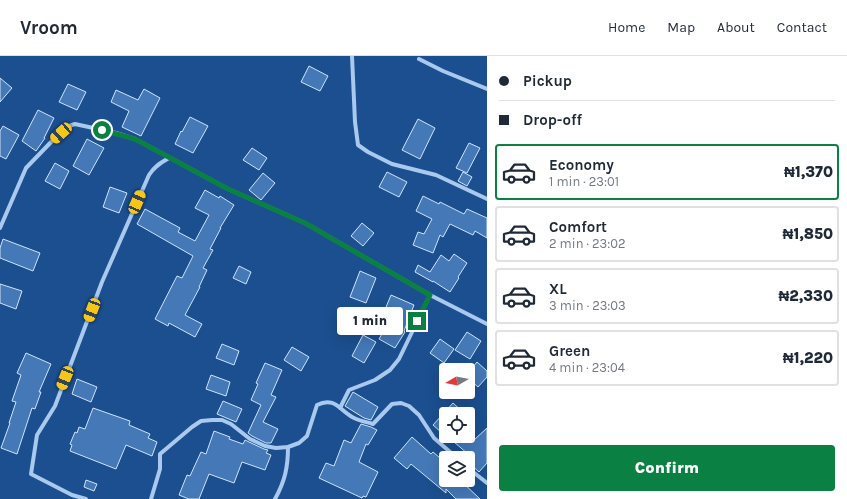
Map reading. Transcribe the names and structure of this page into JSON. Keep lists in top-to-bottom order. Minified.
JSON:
{"north":"left","page":{"header":"Vroom","nav":["Home","Map","About","Contact"],"banner":["Pickup","Drop-off"],"list":[{"name":"Economy","note":"1 min · 23:01","value":"₦1,370"},{"name":"Comfort","note":"2 min · 23:02","value":"₦1,850"},{"name":"XL","note":"3 min · 23:03","value":"₦2,330"},{"name":"Green","note":"4 min · 23:04","value":"₦1,220"}],"bubble":"1 min","buttons":"Confirm"}}
